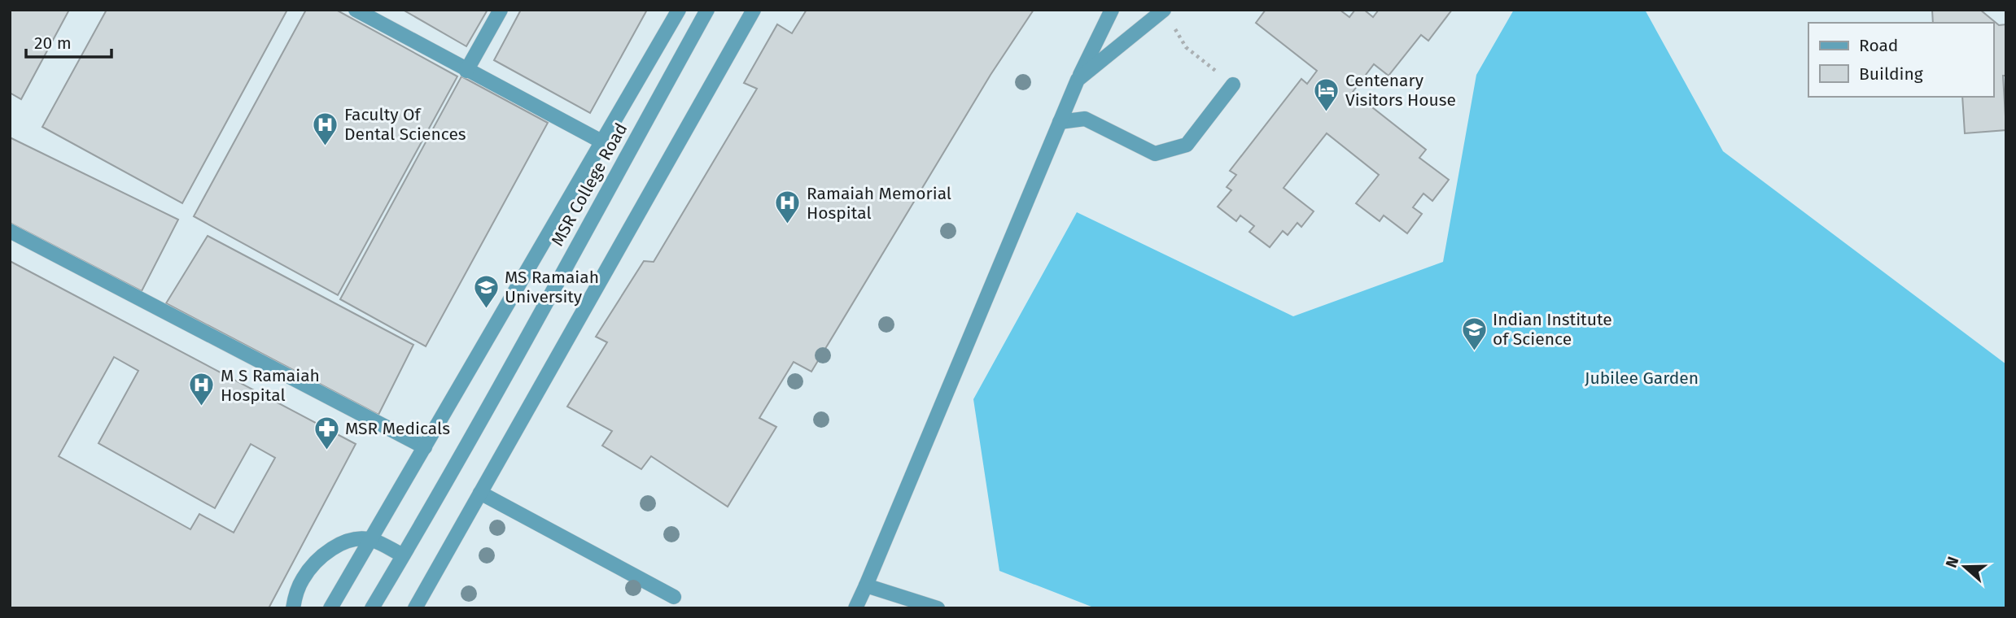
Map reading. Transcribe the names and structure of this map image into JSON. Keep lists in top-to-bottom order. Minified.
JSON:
{"streets":{"lane":["MSR College Road"]},"parks":["Jubilee Garden"],"places":{"hotel":["Centenary Visitors House"],"hospital":["Faculty Of Dental Sciences","Ramaiah Memorial Hospital","M S Ramaiah Hospital"],"school or university":["MS Ramaiah University","Indian Institute of Science"],"pharmacy":["MSR Medicals"]},"legend":["Road","Building"],"scale_bar":"20 m","north":"left"}
